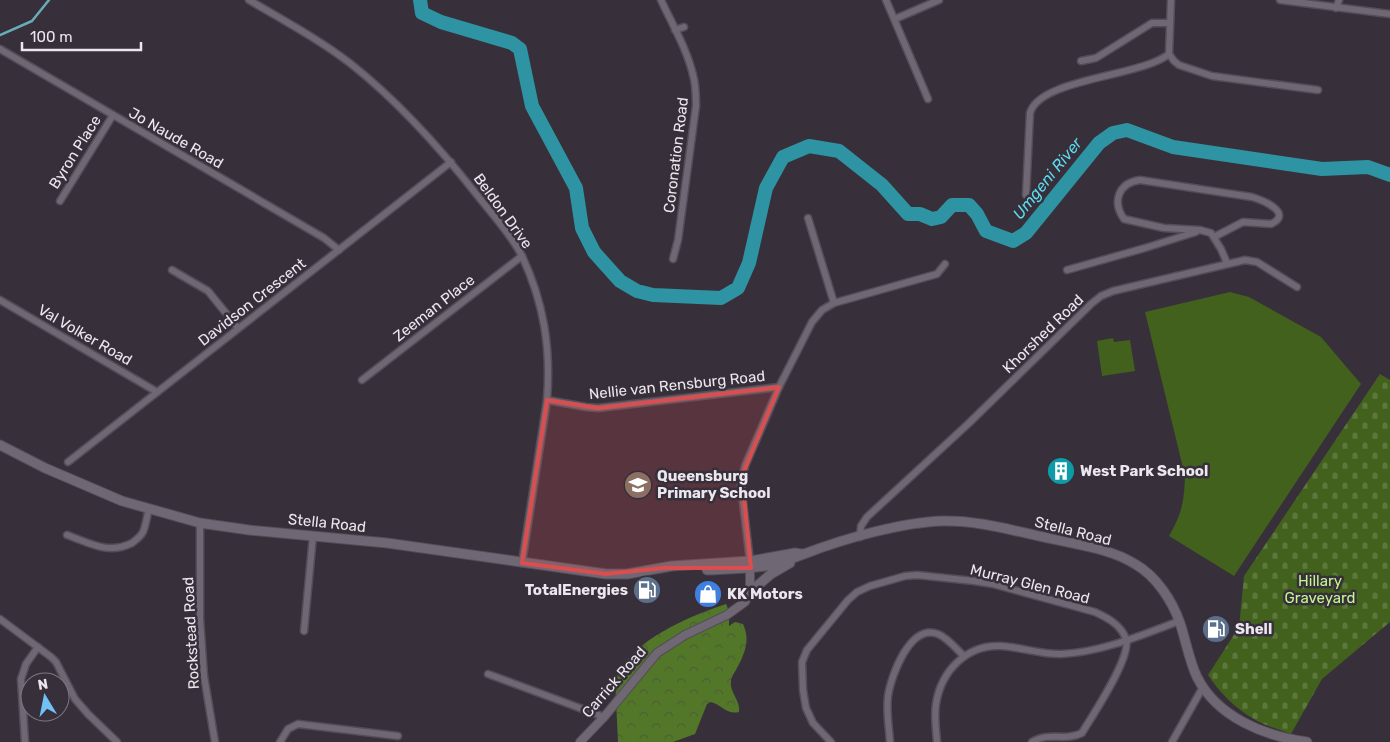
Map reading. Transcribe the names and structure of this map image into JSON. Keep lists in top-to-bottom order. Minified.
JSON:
{"streets":{"main road":["Stella Road"],"street":["Jo Naude Road","Byron Place","Coronation Road","Beldon Drive","Davidson Crescent","Zeeman Place","Khorshed Road","Val Volker Road","Nellie van Rensburg Road","Murray Glen Road","Rockstead Road","Carrick Road"]},"crossings":[["Jo Naude Road","Byron Place"],["Jo Naude Road","Davidson Crescent"],["Beldon Drive","Davidson Crescent"],["Beldon Drive","Zeeman Place"],["Beldon Drive","Nellie van Rensburg Road"],["Beldon Drive","Stella Road"],["Davidson Crescent","Val Volker Road"],["Khorshed Road","Stella Road"],["Stella Road","Rockstead Road"]],"water":["Umgeni River"],"parks":["Hillary Graveyard"],"places":{"building":["West Park School"],"school or university":["Queensburg Primary School"],"fuel station":["TotalEnergies","Shell"],"shop":["KK Motors"]},"scale_bar":"100 m","north":"top"}
